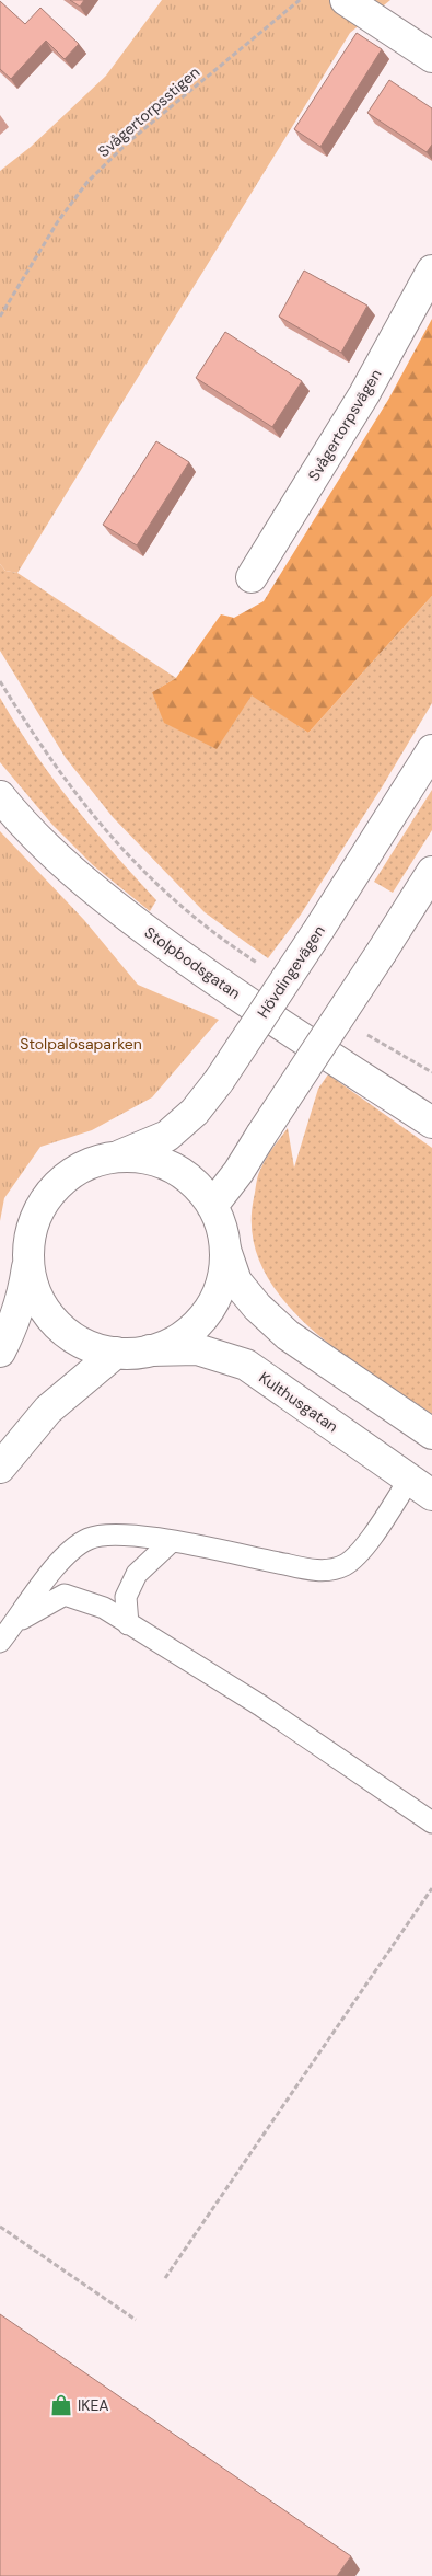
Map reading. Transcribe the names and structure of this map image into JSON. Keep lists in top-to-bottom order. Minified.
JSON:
{"streets":{"street":["Svågertorpsvägen","Stolpbodsgatan","Hövdingevägen","Kulthusgatan"],"path":["Svågertorpsstigen"]},"crossings":[["Hövdingevägen","Kulthusgatan"]],"parks":["Stolpalösaparken"],"places":{"shop":["IKEA"]}}
